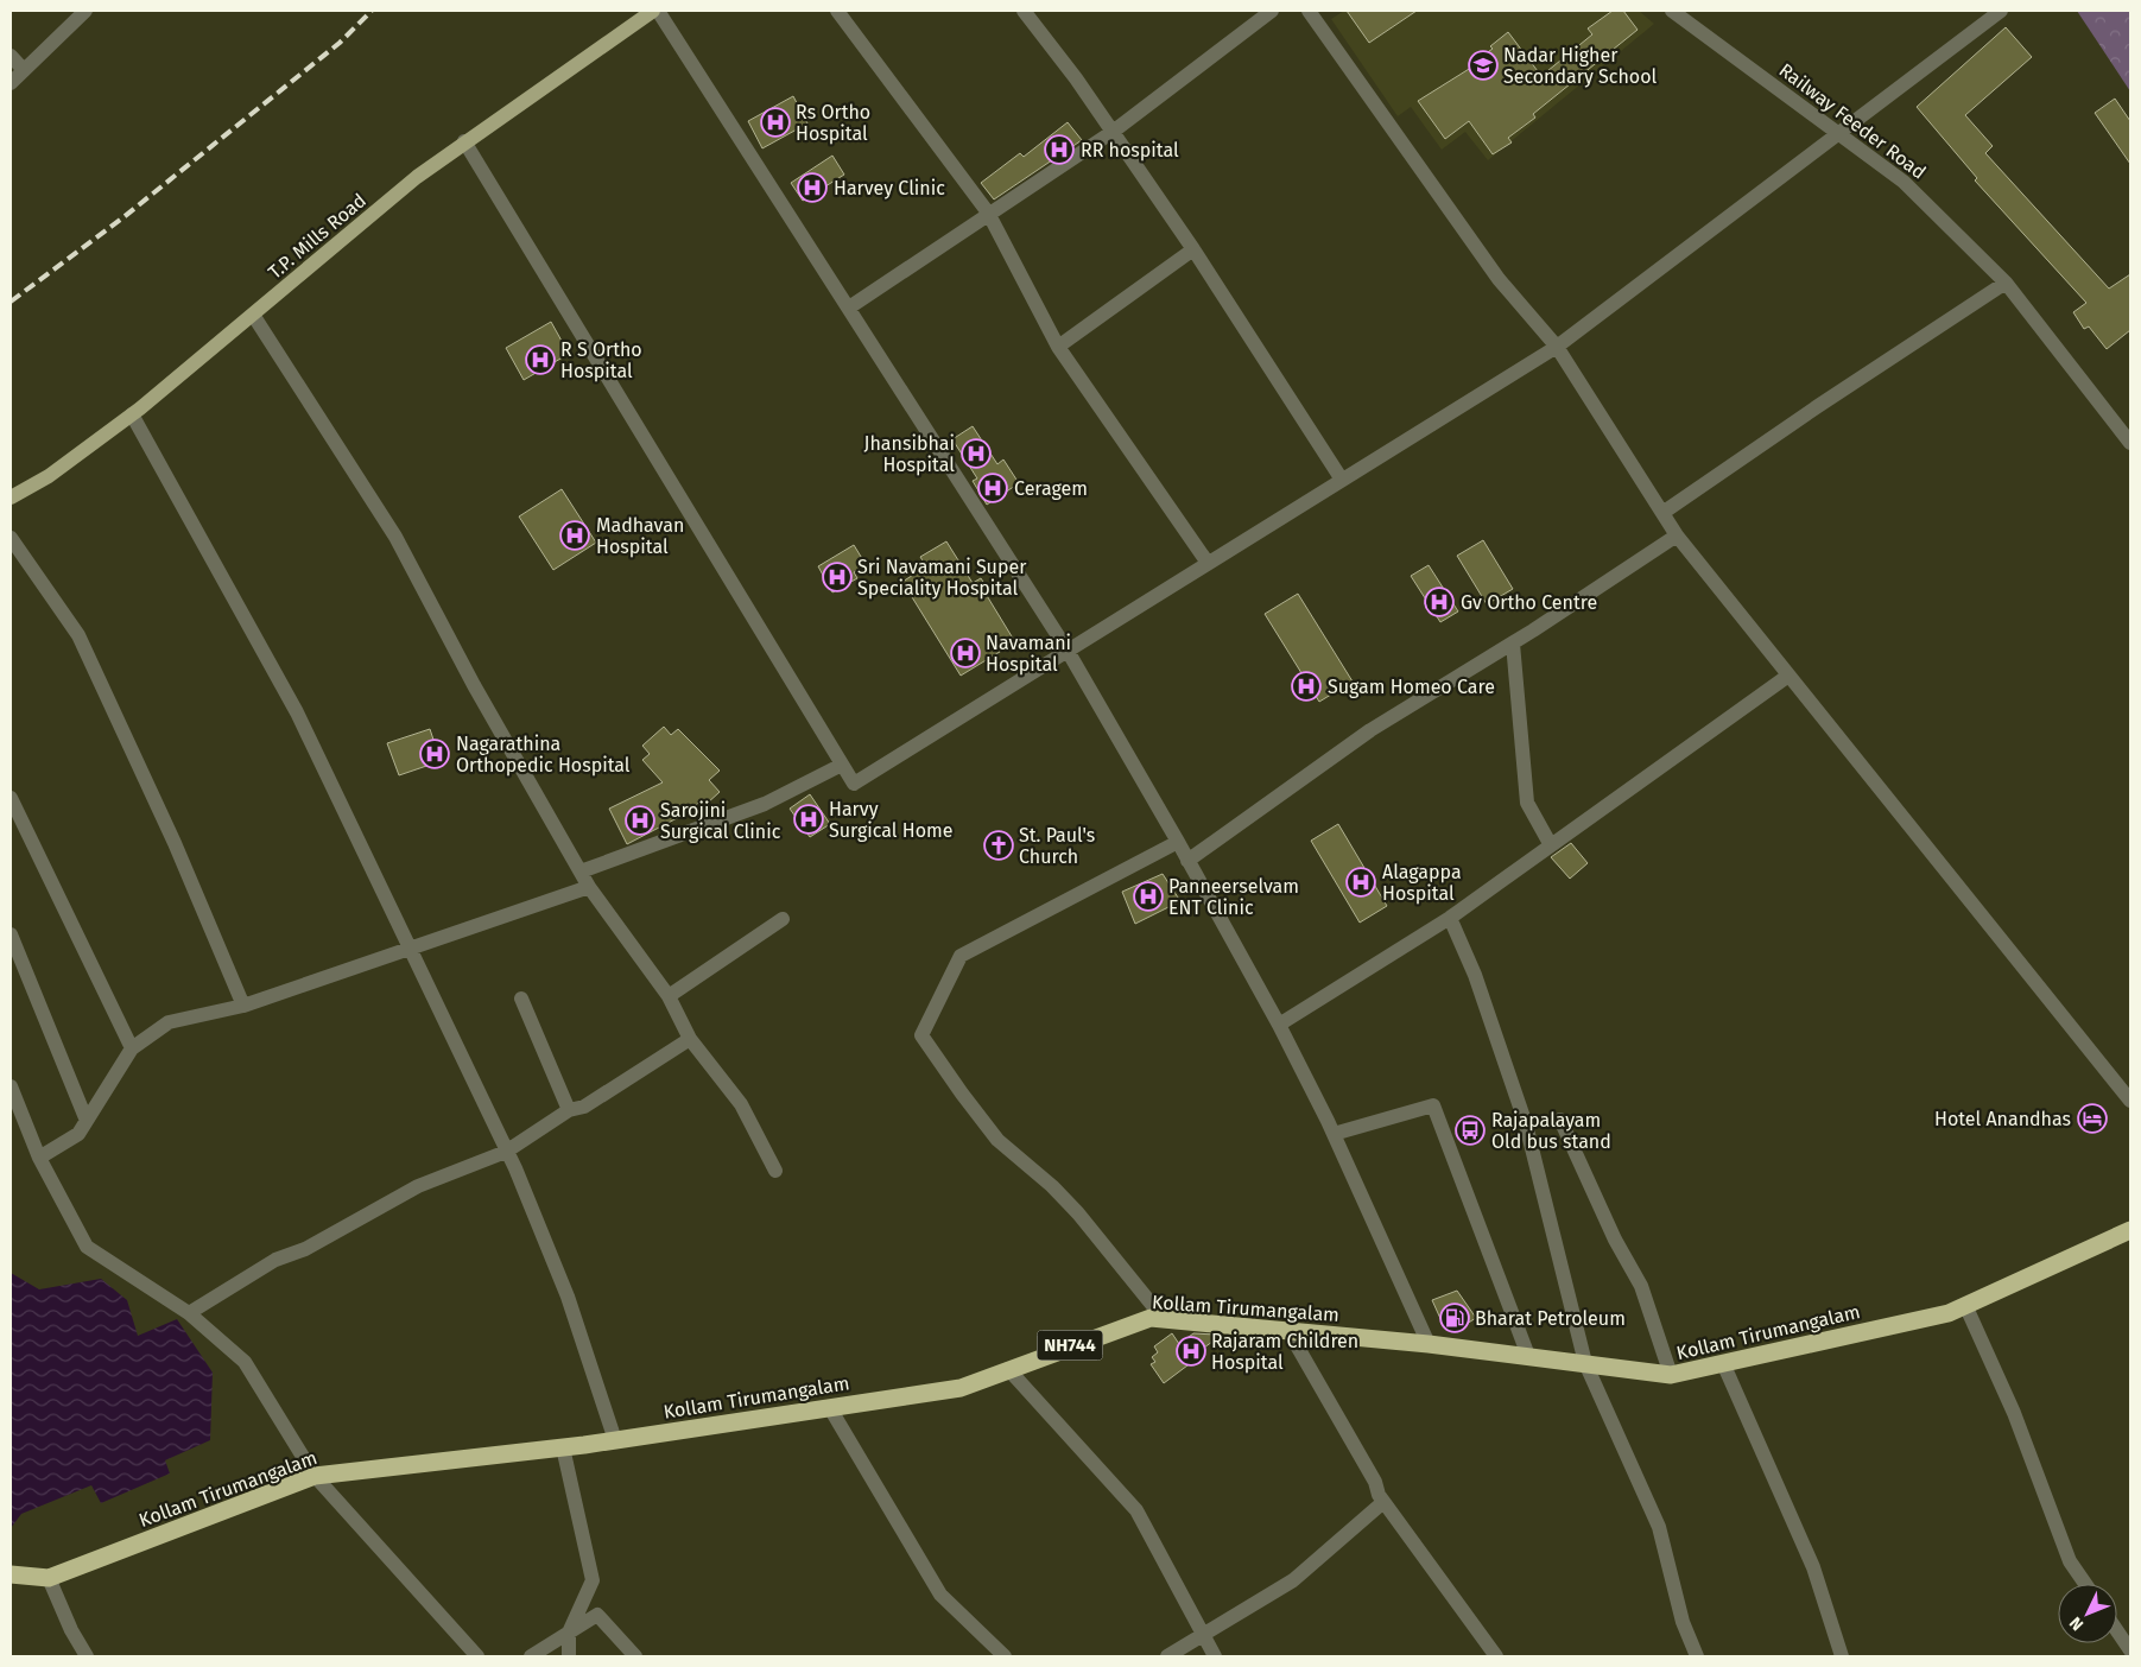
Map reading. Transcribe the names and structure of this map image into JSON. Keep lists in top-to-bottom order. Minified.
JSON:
{"streets":{"highway":["Kollam Tirumangalam","NH744"],"main road":["T.P. Mills Road"],"street":["Railway Feeder Road"]},"places":{"school or university":["Nadar Higher Secondary School"],"hospital":["Rs Ortho Hospital","RR hospital","Harvey Clinic","R S Ortho Hospital","Jhansibhai Hospital","Ceragem","Madhavan Hospital","Sri Navamani Super Speciality Hospital","Gv Ortho Centre","Navamani Hospital","Sugam Homeo Care","Nagarathina Orthopedic Hospital","Harvy Surgical Home","Sarojini Surgical Clinic","Alagappa Hospital","Panneerselvam ENT Clinic","Rajaram Children Hospital"],"church":["St. Paul's Church"],"hotel":["Hotel Anandhas"],"bus stop":["Rajapalayam Old bus stand"],"fuel station":["Bharat Petroleum"]},"north":"bottom left"}
